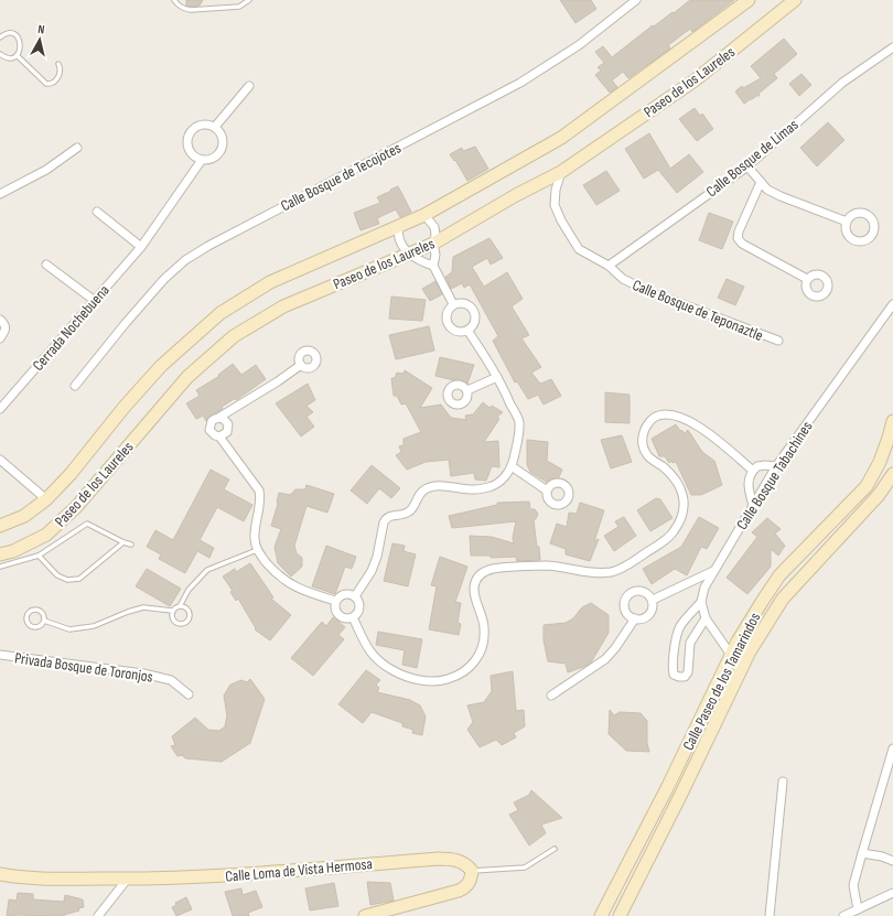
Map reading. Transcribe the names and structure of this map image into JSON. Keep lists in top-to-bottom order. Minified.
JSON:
{"streets":{"main road":["Paseo de los Laureles","Calle Paseo de los Tamarindos","Calle Loma de Vista Hermosa"],"street":["Calle Bosque de Limas","Calle Bosque de Tecojotes","Calle Bosque de Teponaztle","Cerrada Nochebuena","Calle Bosque Tabachines","Privada Bosque de Toronjos"]},"crossings":[["Paseo de los Laureles","Calle Bosque de Teponaztle"],["Calle Bosque de Limas","Calle Bosque de Teponaztle"]],"north":"top"}
